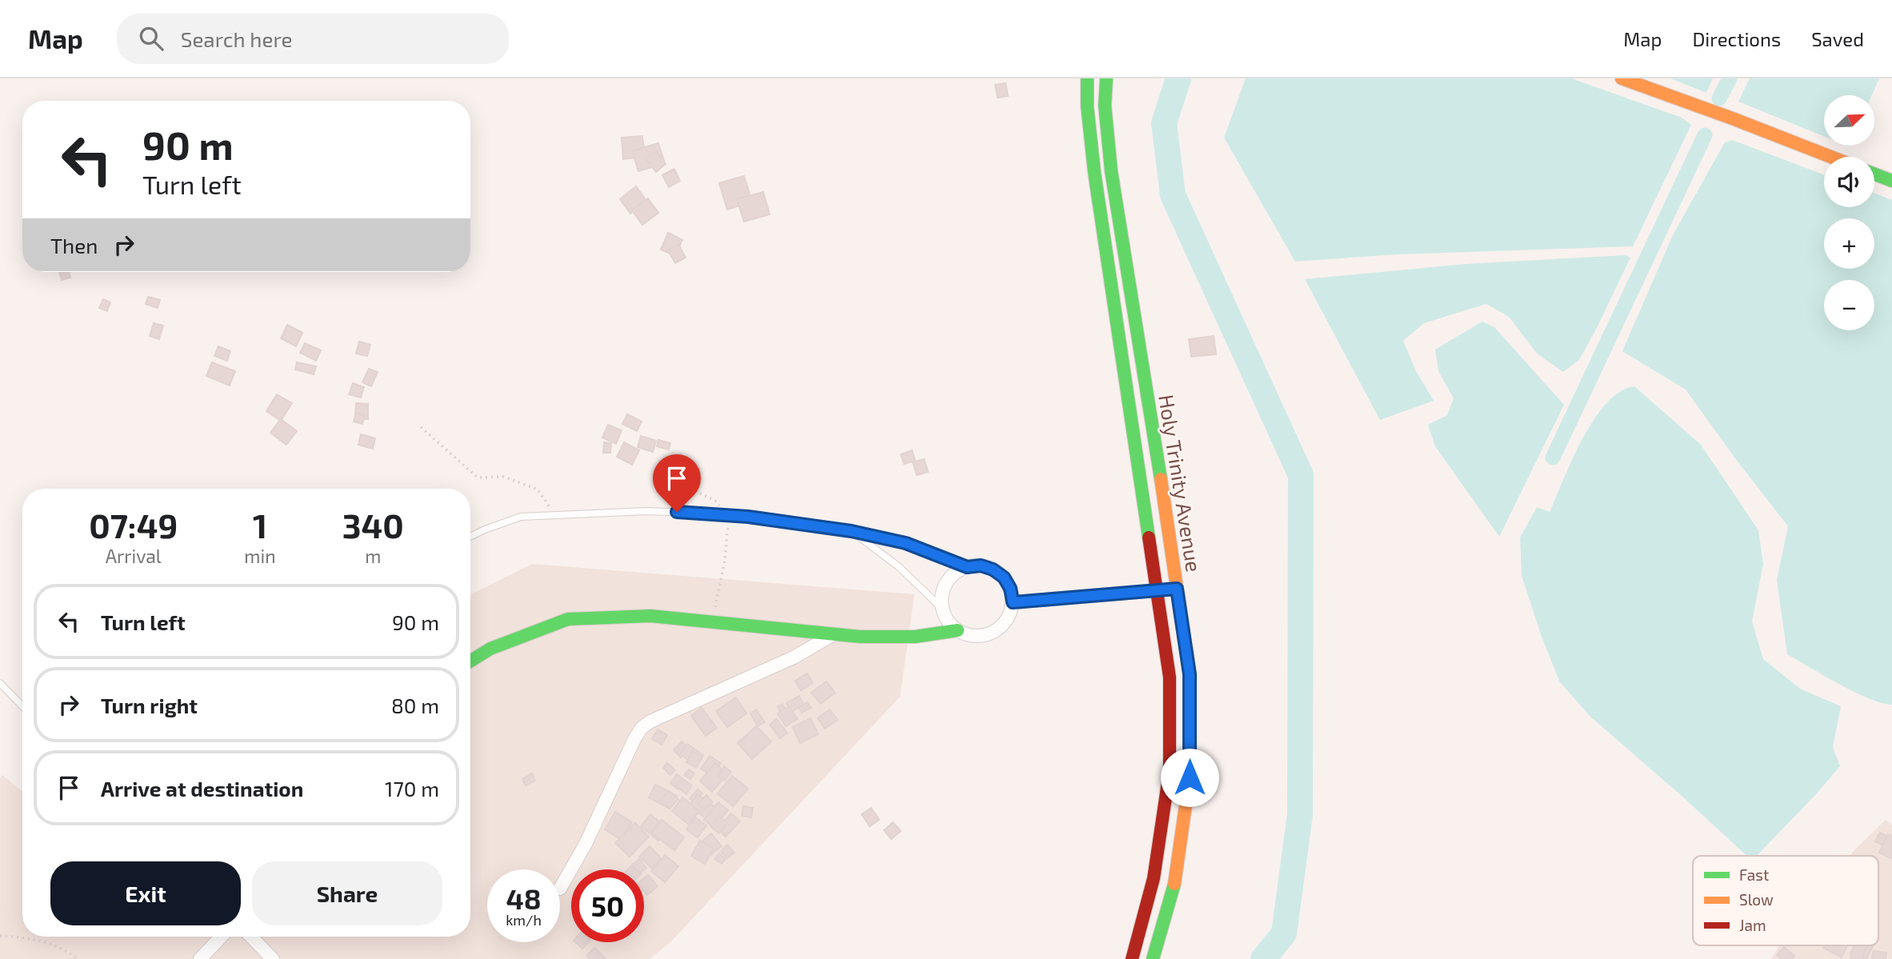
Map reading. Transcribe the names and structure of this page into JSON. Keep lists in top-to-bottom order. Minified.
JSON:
{"streets":{"main road":["Holy Trinity Avenue"]},"legend":["Fast","Slow","Jam"],"north":"top right","page":{"header":"Map","search":"Search here","nav":["Map","Directions","Saved"],"map_buttons":["+","−"],"turn":["90 m","Turn left"],"then":"Then","eta":["07:49","Arrival","1","min","340","m"],"list":[{"name":"Turn left","value":"90 m"},{"name":"Turn right","value":"80 m"},{"name":"Arrive at destination","value":"170 m"}],"buttons":["Exit","Share"],"speed":"48 km/h","limit":"50"}}
